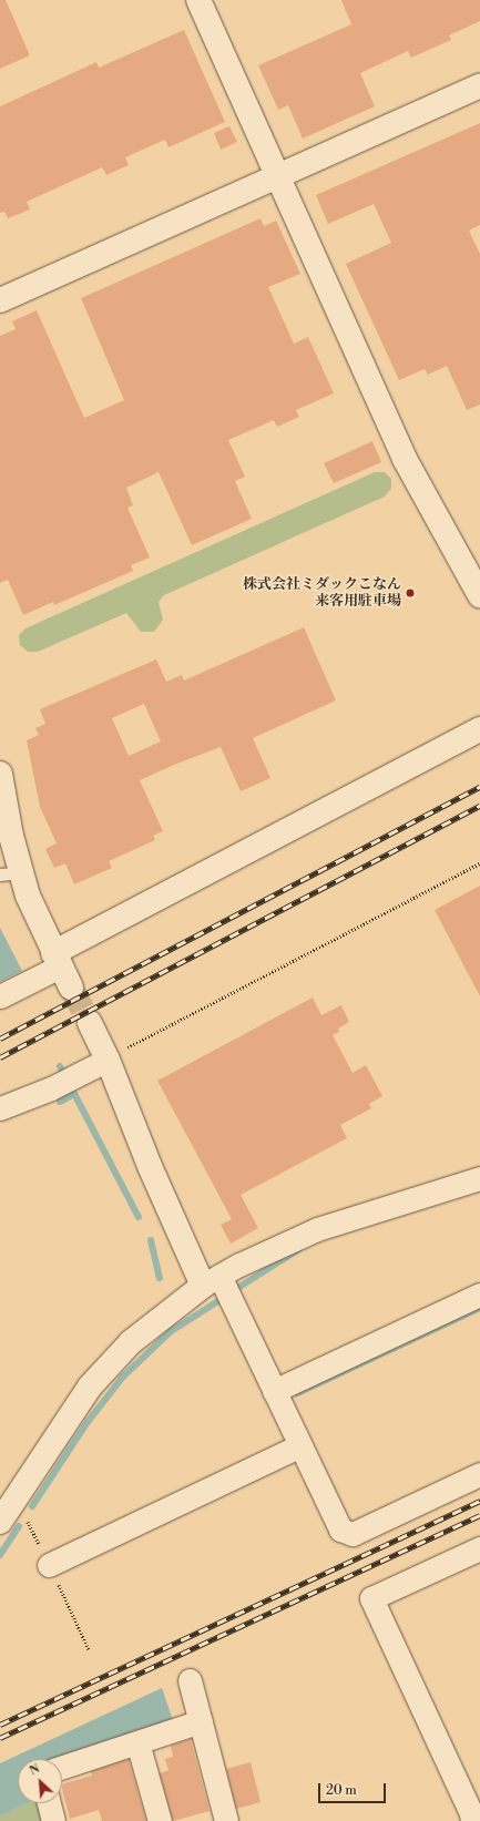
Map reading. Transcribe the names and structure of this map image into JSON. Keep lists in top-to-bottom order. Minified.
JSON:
{"places":["株式会社ミダックこなん 来客用駐車場"],"scale_bar":"20 m","north":"top left"}
